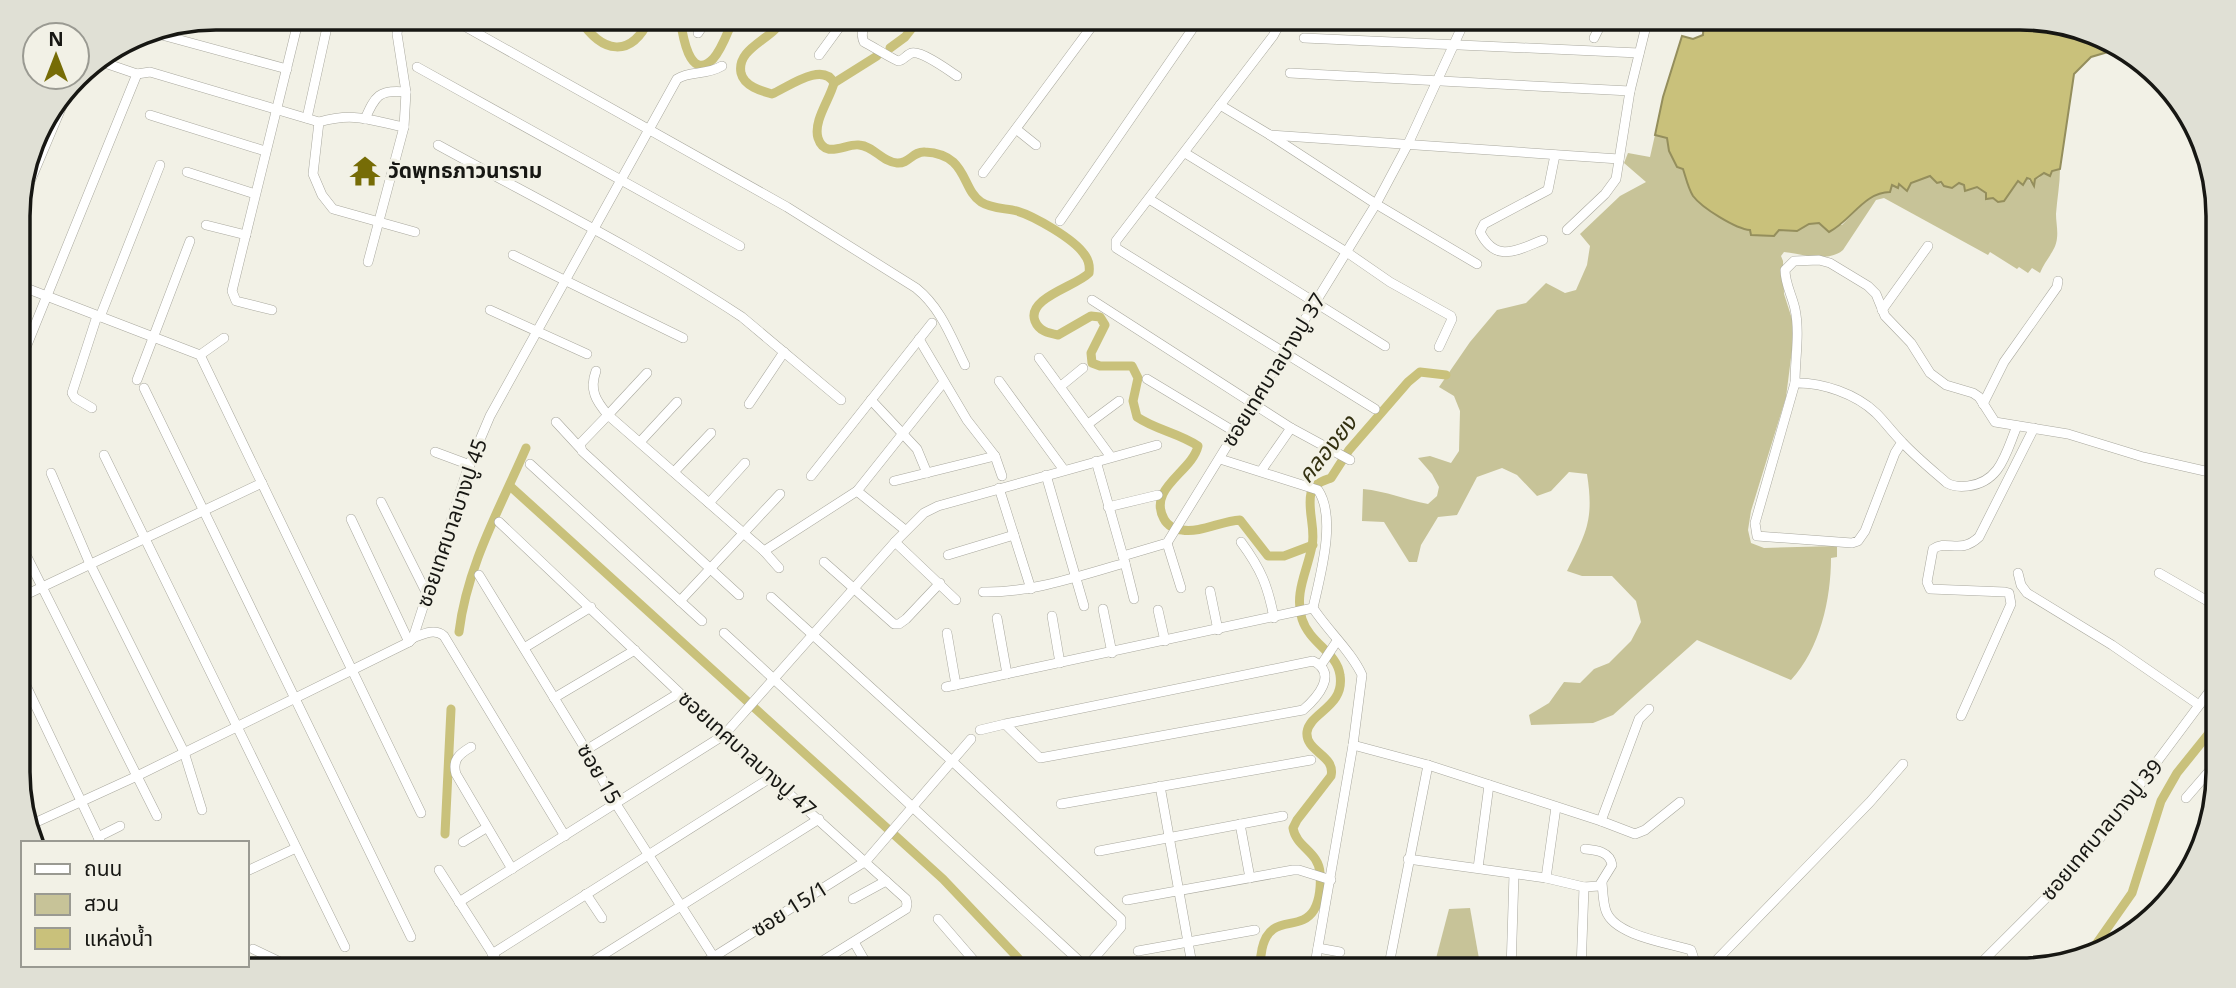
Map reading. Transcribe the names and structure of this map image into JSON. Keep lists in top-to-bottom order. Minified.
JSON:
{"streets":{"street":["ซอยเทศบาลบางปู 37","ซอยเทศบาลบางปู 45","ซอยเทศบาลบางปู 47","ซอย 15","ซอยเทศบาลบางปู 39","ซอย 15/1"]},"crossings":[["ซอยเทศบาลบางปู 47","ซอย 15/1"],["ซอย 15","ซอย 15/1"]],"water":["คลองยง"],"places":{"temple":["วัดพุทธภาวนาราม"]},"legend":["ถนน","สวน","แหล่งน้ำ"],"north":"top"}
